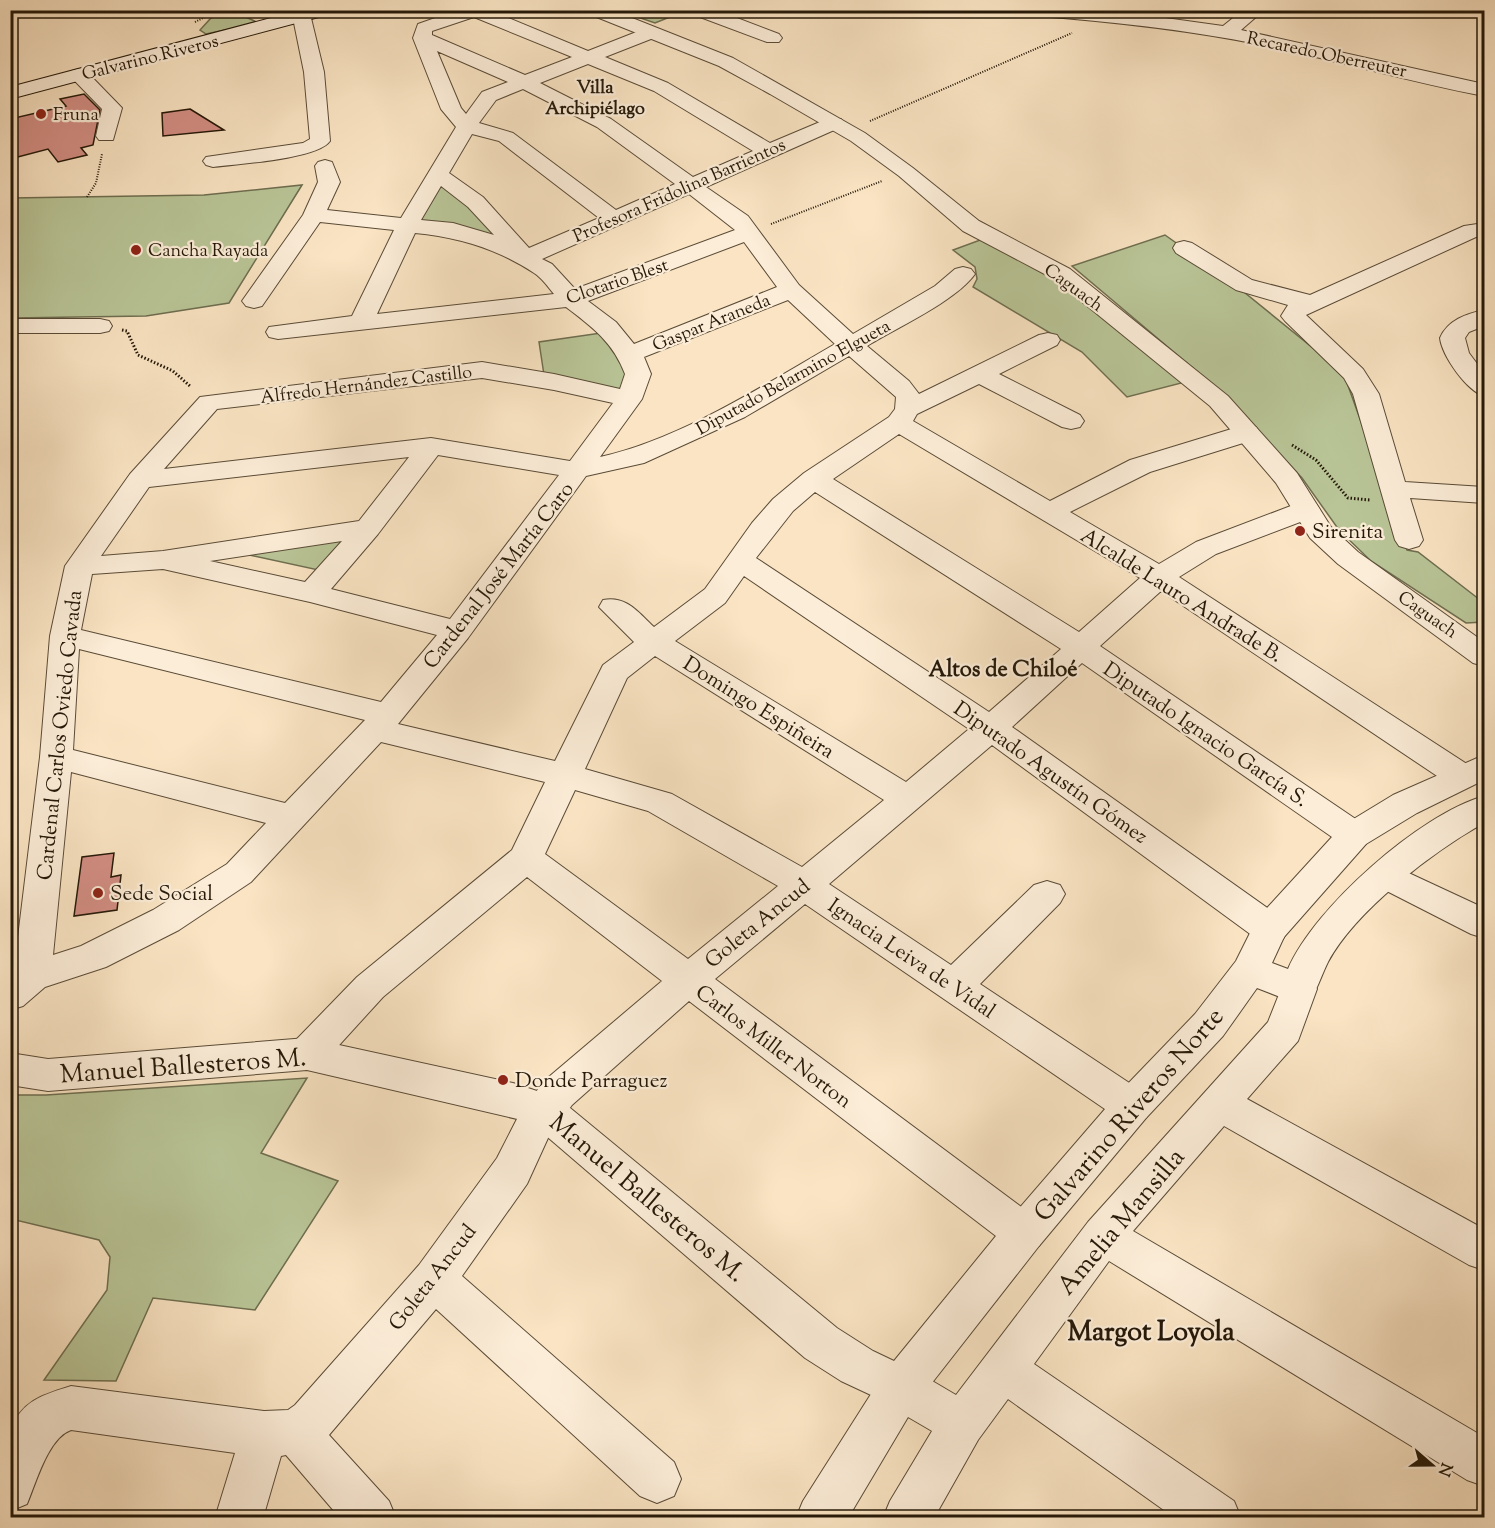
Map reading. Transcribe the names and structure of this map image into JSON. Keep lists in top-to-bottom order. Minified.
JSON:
{"streets":{"street":["Recaredo Oberreuter","Galvarino Riveros","Profesora Fridolina Barrientos","Clotario Blest","Caguach","Gaspar Araneda","Diputado Belarmino Elgueta","Alfredo Hernández Castillo","Cardenal José María Caro","Alcalde Lauro Andrade B.","Domingo Espiñeira","Diputado Ignacio García S.","Cardenal Carlos Oviedo Cavada","Diputado Agustín Gómez","Goleta Ancud","Ignacia Leiva de Vidal","Carlos Miller Norton","Manuel Ballesteros M.","Galvarino Riveros Norte","Amelia Mansilla"]},"crossings":[["Profesora Fridolina Barrientos","Caguach"],["Caguach","Goleta Ancud"],["Gaspar Araneda","Cardenal José María Caro"],["Diputado Belarmino Elgueta","Cardenal José María Caro"],["Alfredo Hernández Castillo","Cardenal José María Caro"],["Alfredo Hernández Castillo","Cardenal Carlos Oviedo Cavada"],["Cardenal José María Caro","Cardenal Carlos Oviedo Cavada"],["Cardenal José María Caro","Ignacia Leiva de Vidal"],["Alcalde Lauro Andrade B.","Goleta Ancud"],["Alcalde Lauro Andrade B.","Galvarino Riveros Norte"],["Domingo Espiñeira","Goleta Ancud"],["Diputado Ignacio García S.","Goleta Ancud"],["Diputado Ignacio García S.","Galvarino Riveros Norte"],["Cardenal Carlos Oviedo Cavada","Ignacia Leiva de Vidal"],["Diputado Agustín Gómez","Goleta Ancud"],["Diputado Agustín Gómez","Galvarino Riveros Norte"],["Goleta Ancud","Ignacia Leiva de Vidal"],["Goleta Ancud","Carlos Miller Norton"],["Goleta Ancud","Manuel Ballesteros M."],["Ignacia Leiva de Vidal","Galvarino Riveros Norte"],["Carlos Miller Norton","Galvarino Riveros Norte"],["Manuel Ballesteros M.","Galvarino Riveros Norte"],["Manuel Ballesteros M.","Amelia Mansilla"]],"districts":["Villa Archipiélago","Altos de Chiloé","Margot Loyola"],"places":["Fruna","Cancha Rayada","Sirenita","Sede Social","Donde Parraguez"],"north":"right"}
